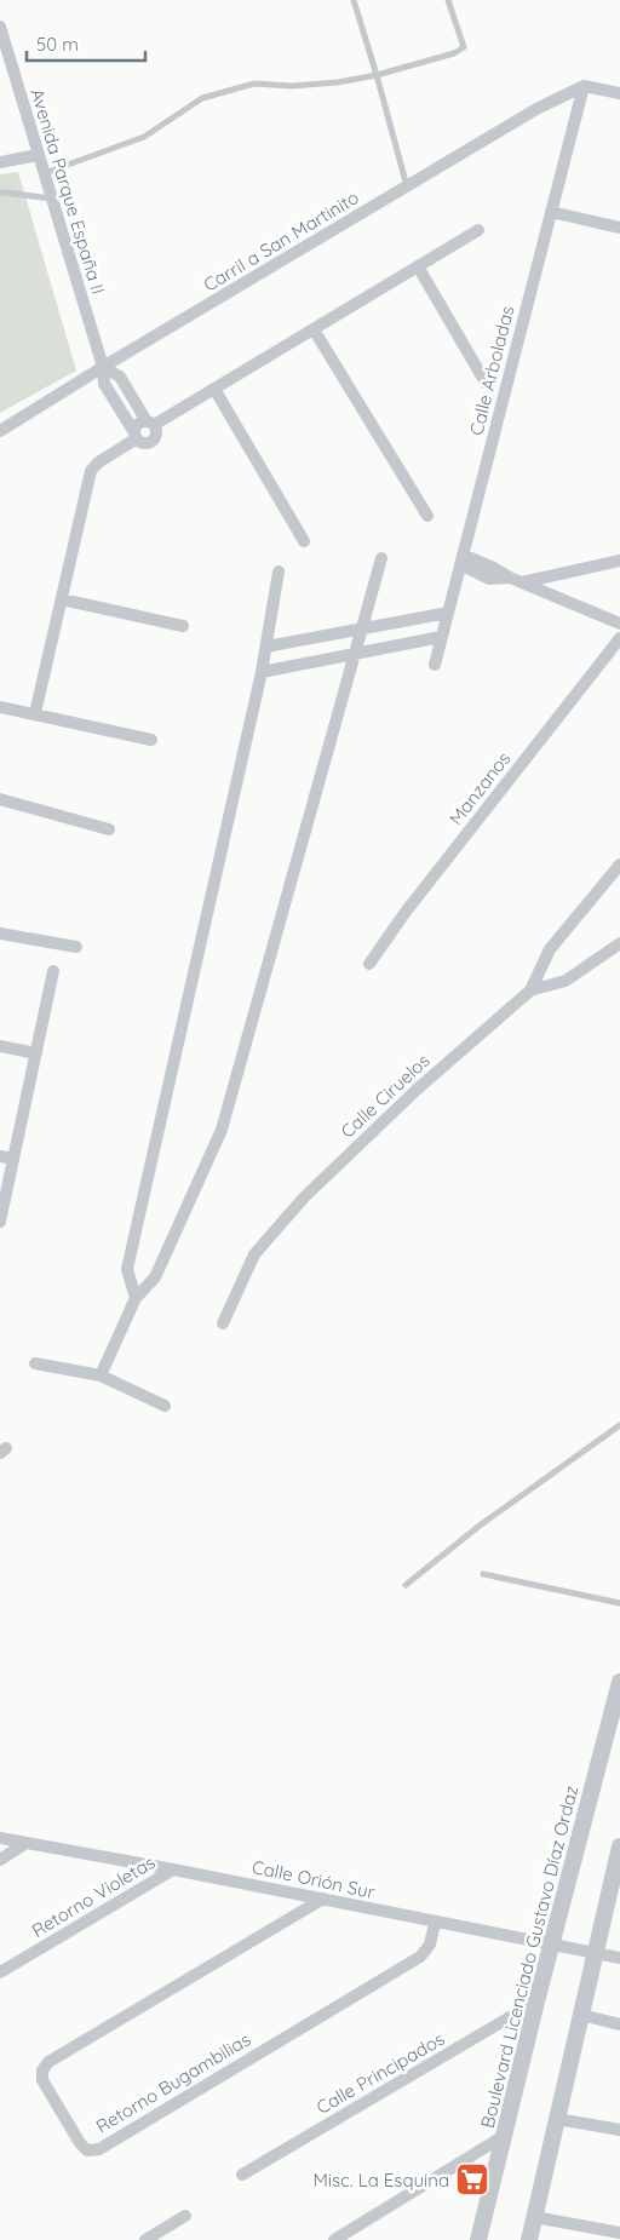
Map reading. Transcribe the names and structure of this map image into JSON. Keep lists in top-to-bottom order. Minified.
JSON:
{"streets":{"street":["Avenida Parque España II","Carril a San Martinito","Calle Arboladas","Manzanos","Calle Ciruelos","Calle Orión Sur","Retorno Violetas","Boulevard Licenciado Gustavo Díaz Ordaz","Calle Principados","Retorno Bugambilias"]},"crossings":[["Avenida Parque España II","Carril a San Martinito"],["Carril a San Martinito","Calle Arboladas"],["Calle Orión Sur","Retorno Violetas"],["Calle Orión Sur","Boulevard Licenciado Gustavo Díaz Ordaz"],["Calle Orión Sur","Retorno Bugambilias"],["Boulevard Licenciado Gustavo Díaz Ordaz","Calle Principados"]],"places":{"supermarket":["Misc. La Esquina"]},"scale_bar":"50 m"}
